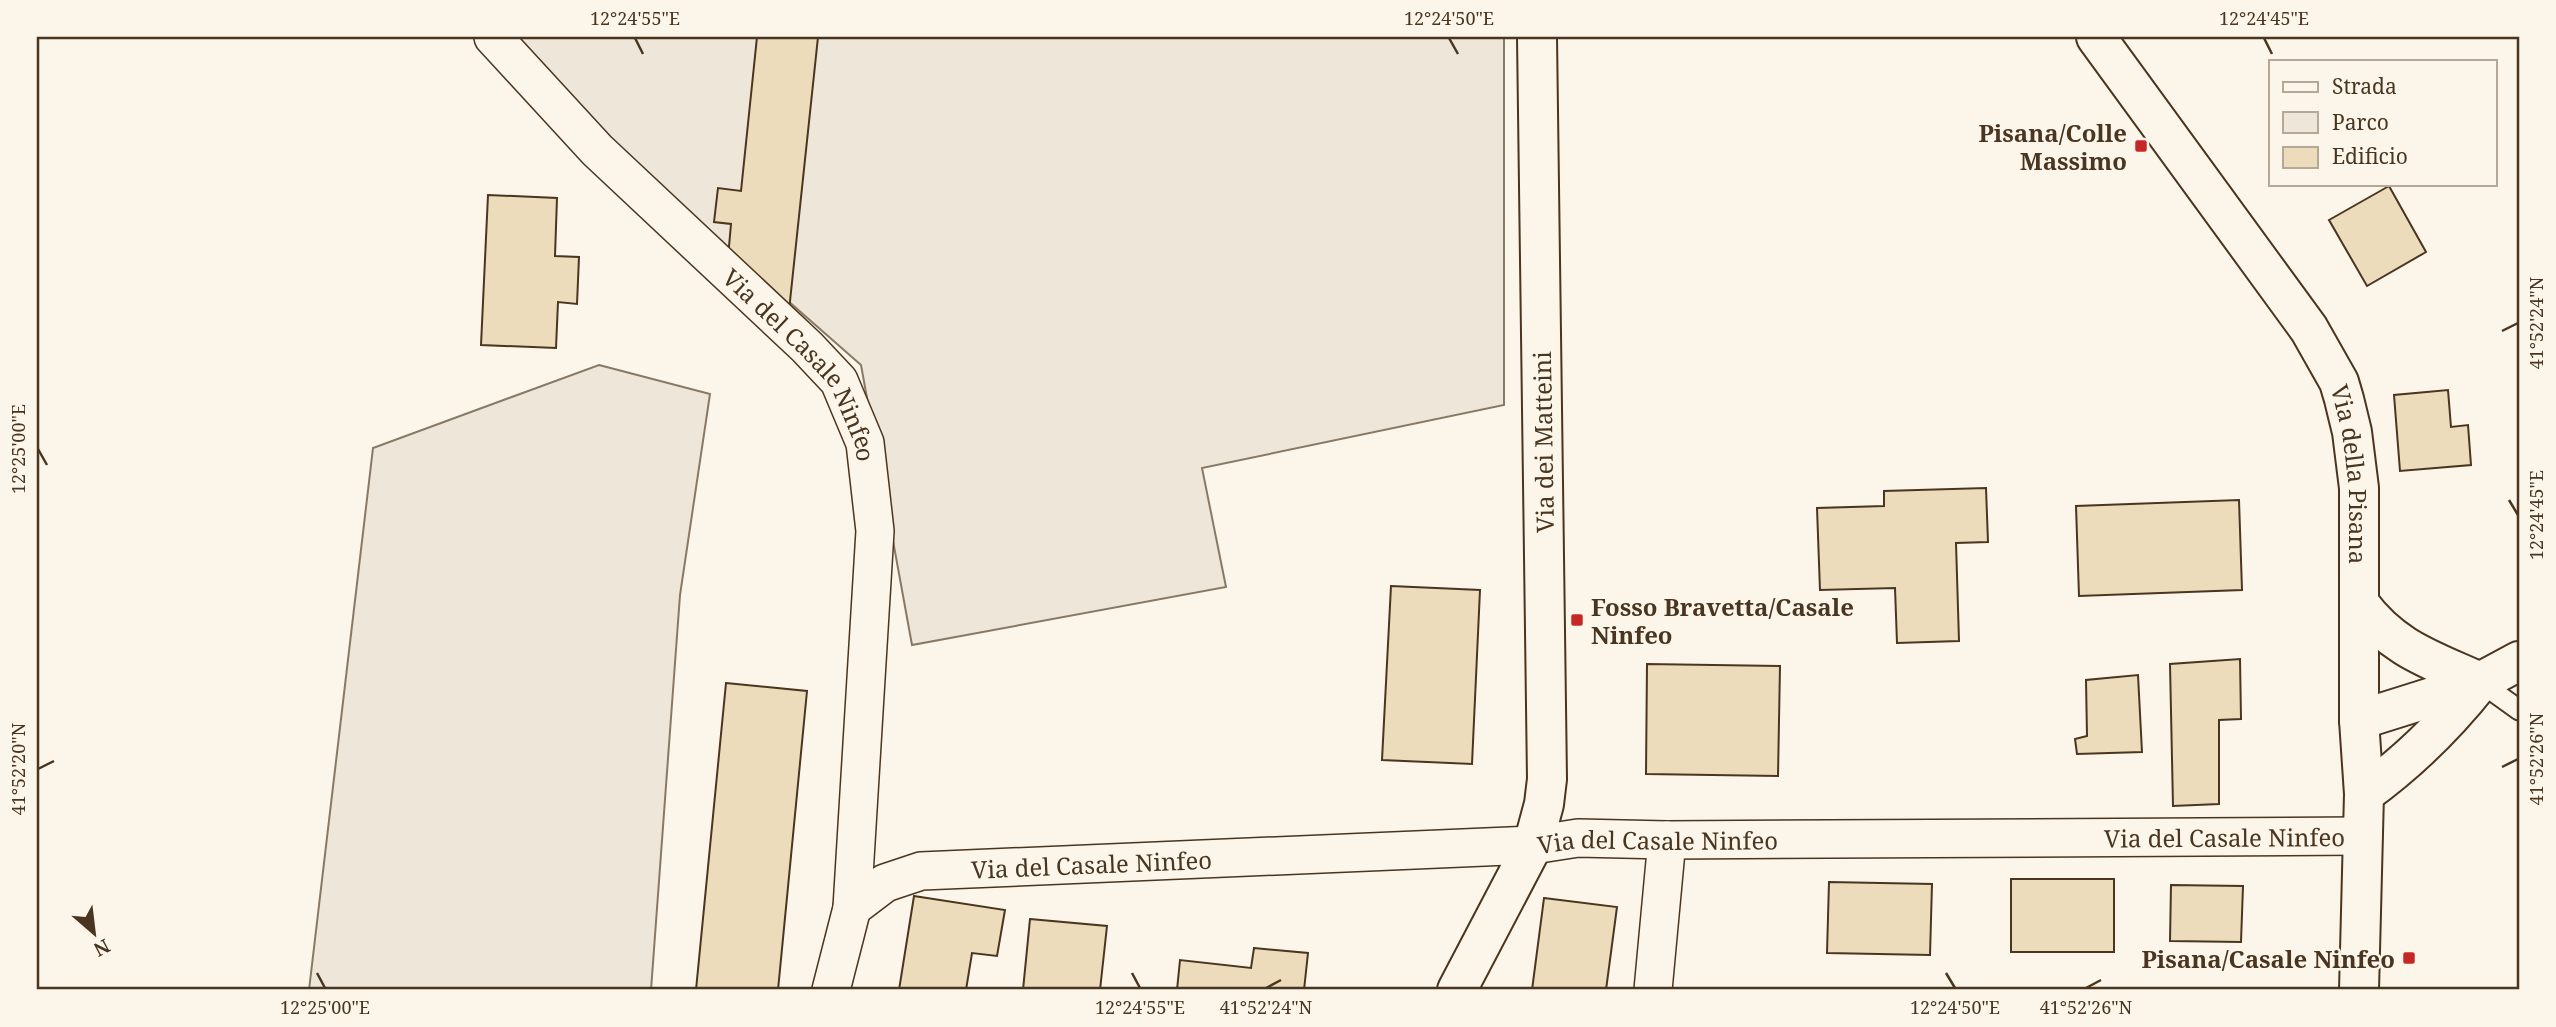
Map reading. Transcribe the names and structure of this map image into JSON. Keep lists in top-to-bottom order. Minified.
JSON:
{"streets":{"main road":["Via dei Matteini","Via della Pisana"],"street":["Via del Casale Ninfeo"]},"crossings":[["Via del Casale Ninfeo","Via dei Matteini"],["Via del Casale Ninfeo","Via della Pisana"]],"places":{"transit":["Pisana/Colle Massimo","Fosso Bravetta/Casale Ninfeo","Pisana/Casale Ninfeo"]},"legend":["Strada","Parco","Edificio"],"north":"bottom right","coordinates":["12°24'55\"E","12°24'50\"E","12°24'45\"E","41°52'24\"N","12°25'00\"E","41°52'26\"N","41°52'20\"N"]}
